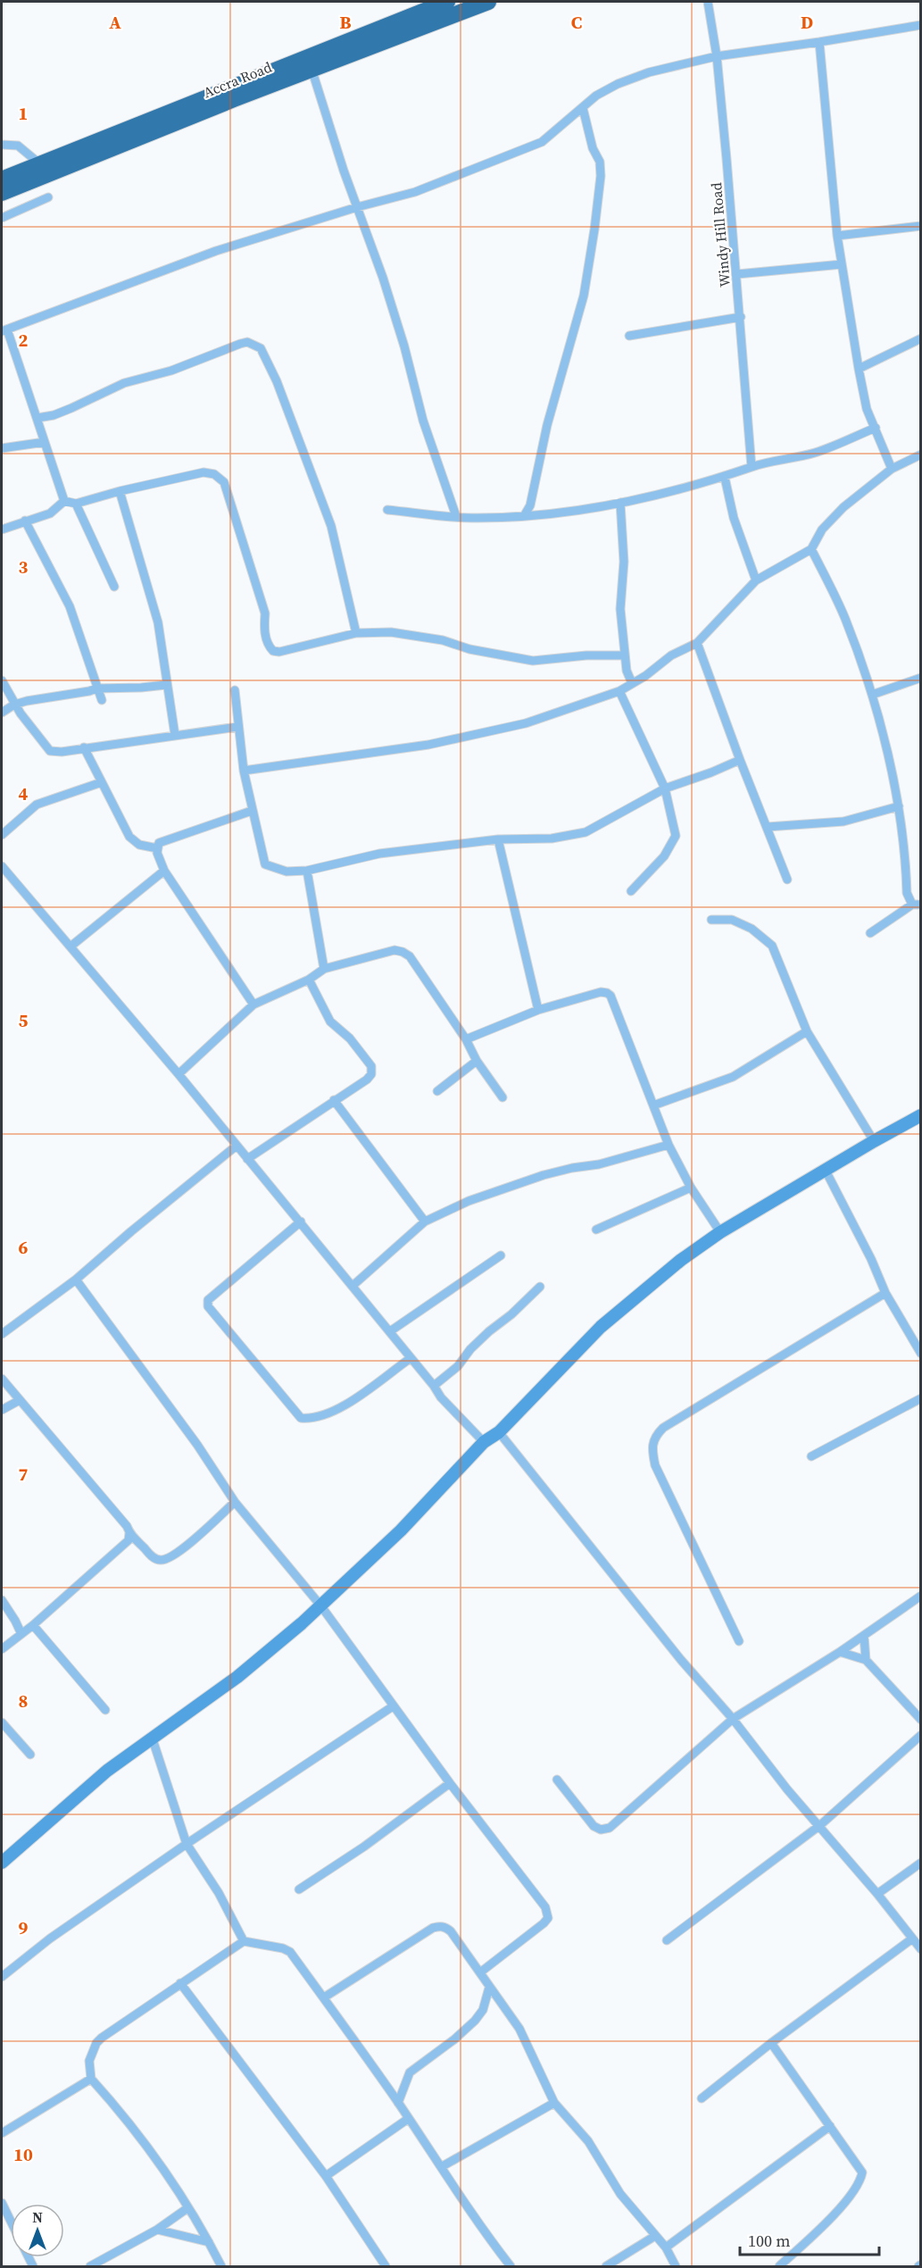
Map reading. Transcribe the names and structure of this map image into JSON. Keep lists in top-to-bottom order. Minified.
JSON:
{"streets":{"highway":["Accra Road"],"street":["Windy Hill Road"]},"scale_bar":"100 m","north":"top","grid":{"columns":["A","B","C","D"],"rows":["1","2","3","4","5","6","7","8","9","10"]}}
